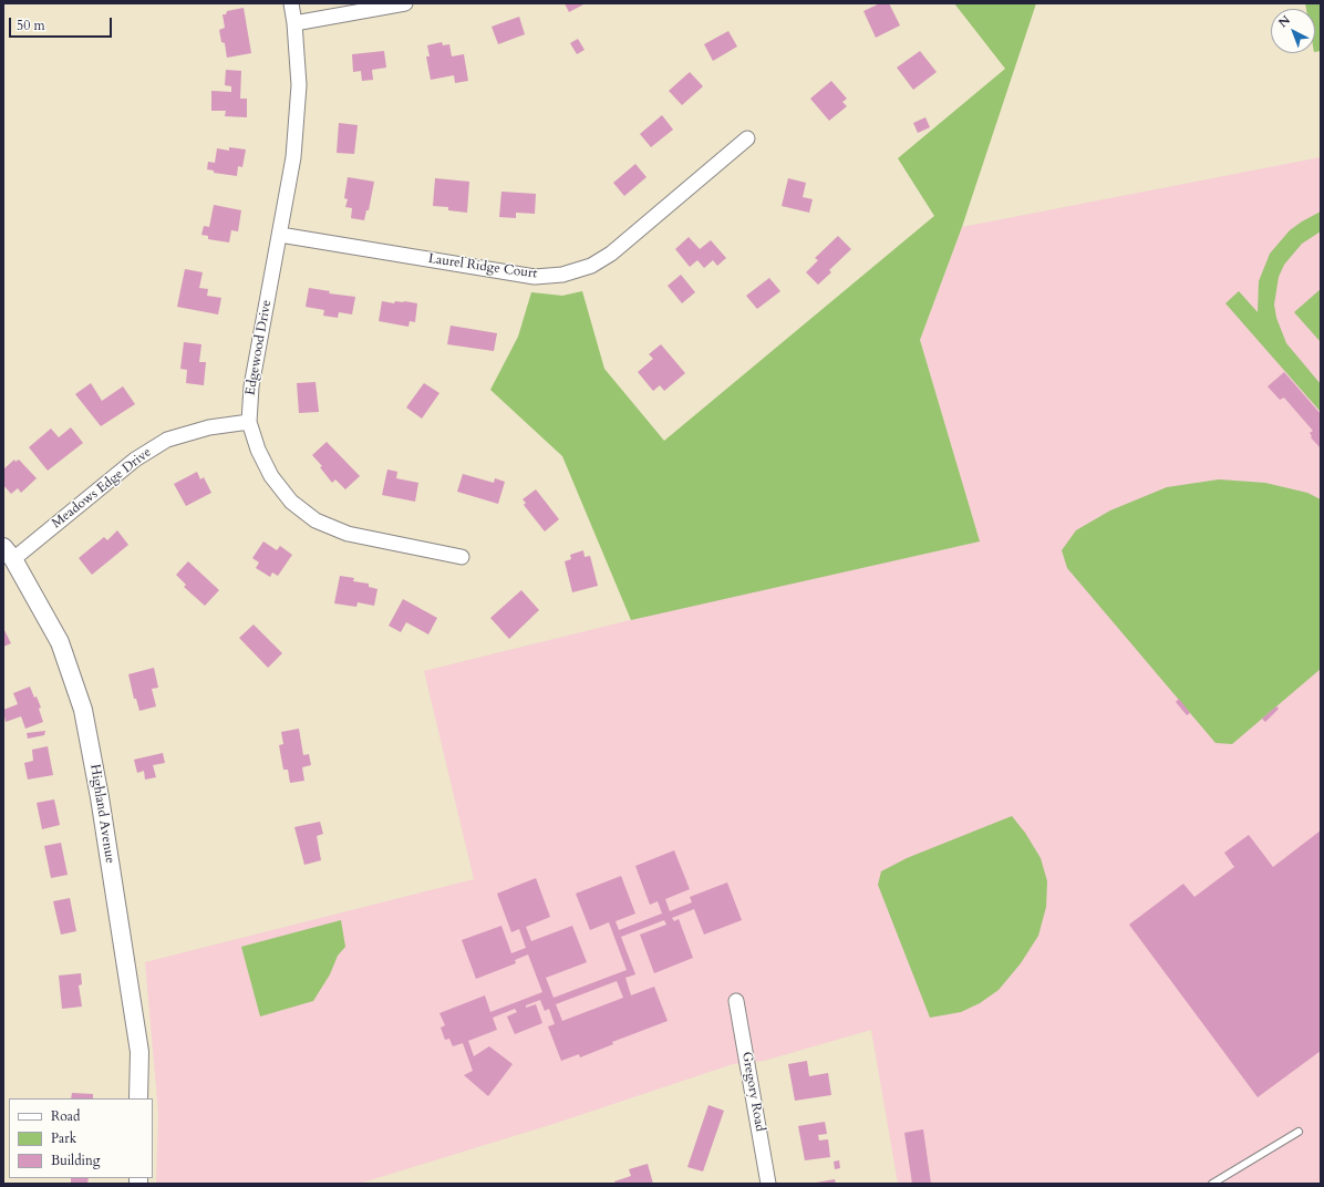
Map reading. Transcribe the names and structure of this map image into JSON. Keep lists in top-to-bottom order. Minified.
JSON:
{"streets":{"street":["Laurel Ridge Court","Edgewood Drive","Meadows Edge Drive","Highland Avenue","Gregory Road"]},"crossings":[["Laurel Ridge Court","Edgewood Drive"],["Edgewood Drive","Meadows Edge Drive"],["Meadows Edge Drive","Highland Avenue"]],"legend":["Road","Park","Building"],"scale_bar":"50 m","north":"top left"}
